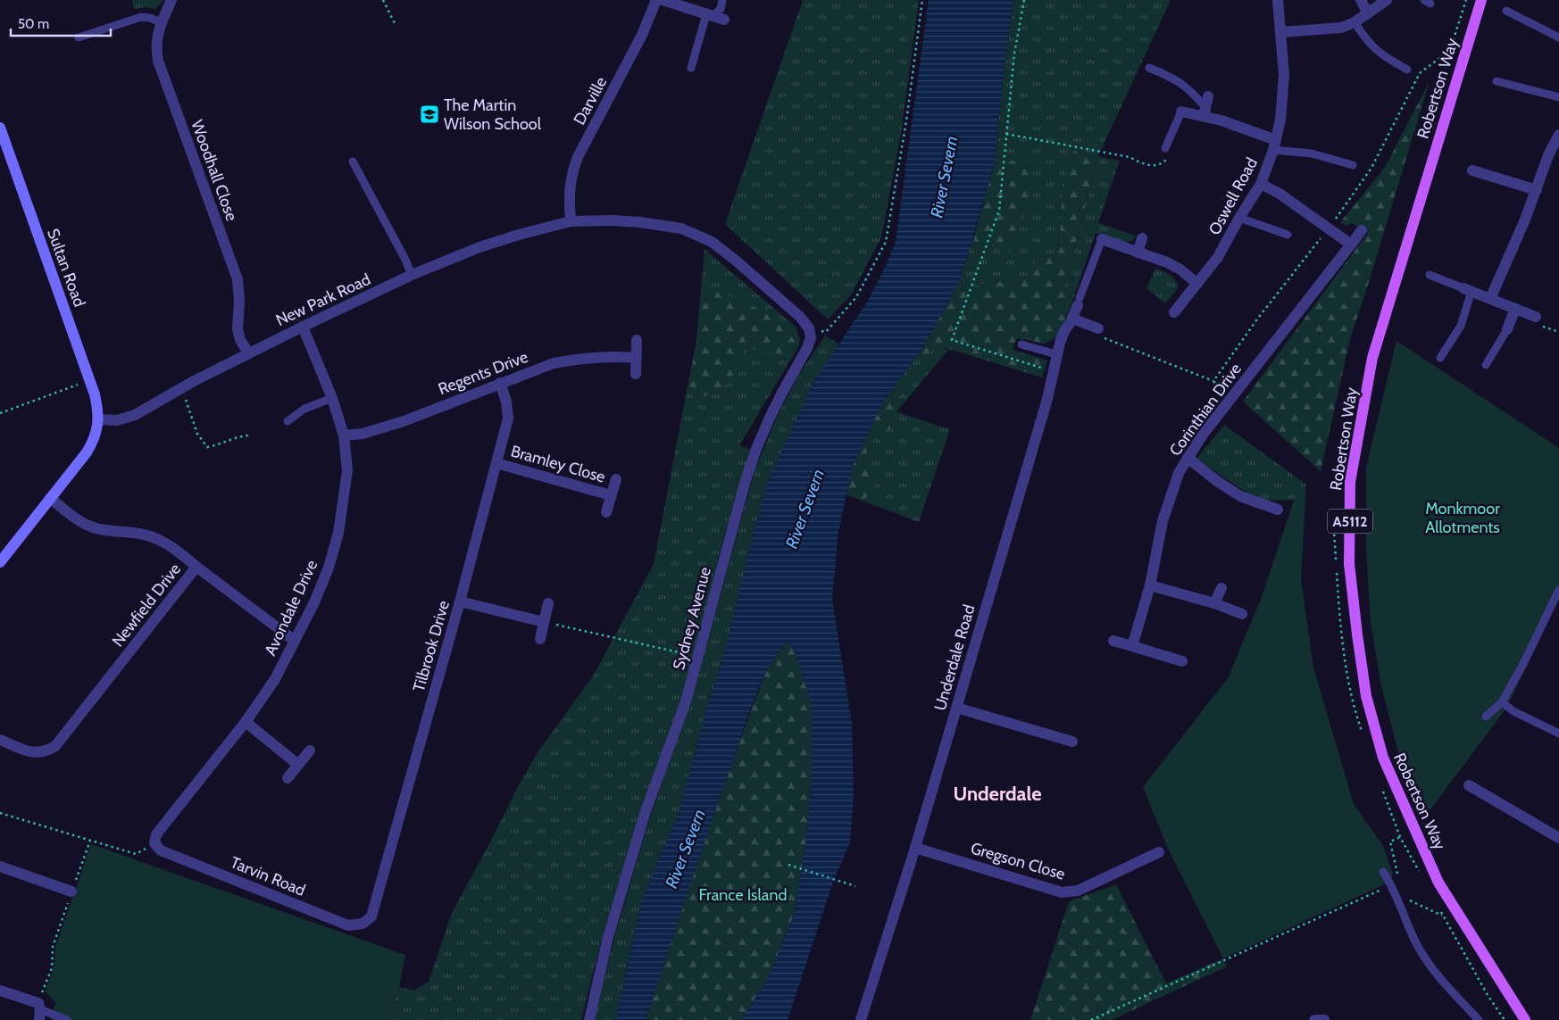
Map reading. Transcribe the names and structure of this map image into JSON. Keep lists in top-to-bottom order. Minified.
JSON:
{"streets":{"main road":["Robertson Way","A5112"],"street":["Darville","Woodhall Close","Oswell Road","Sultan Road","New Park Road","Regents Drive","Corinthian Drive","Bramley Close","Newfield Drive","Avondale Drive","Sydney Avenue","Tilbrook Drive","Underdale Road","Gregson Close","Tarvin Road"]},"crossings":[["Darville","New Park Road"],["Woodhall Close","New Park Road"],["Sultan Road","New Park Road"],["New Park Road","Avondale Drive"],["New Park Road","Sydney Avenue"],["Regents Drive","Avondale Drive"],["Regents Drive","Tilbrook Drive"],["Bramley Close","Tilbrook Drive"],["Avondale Drive","Tarvin Road"],["Tilbrook Drive","Tarvin Road"],["Underdale Road","Gregson Close"]],"districts":["Underdale"],"water":["River Severn"],"parks":["Monkmoor Allotments","France Island"],"places":{"school or university":["The Martin Wilson School"]},"scale_bar":"50 m"}
